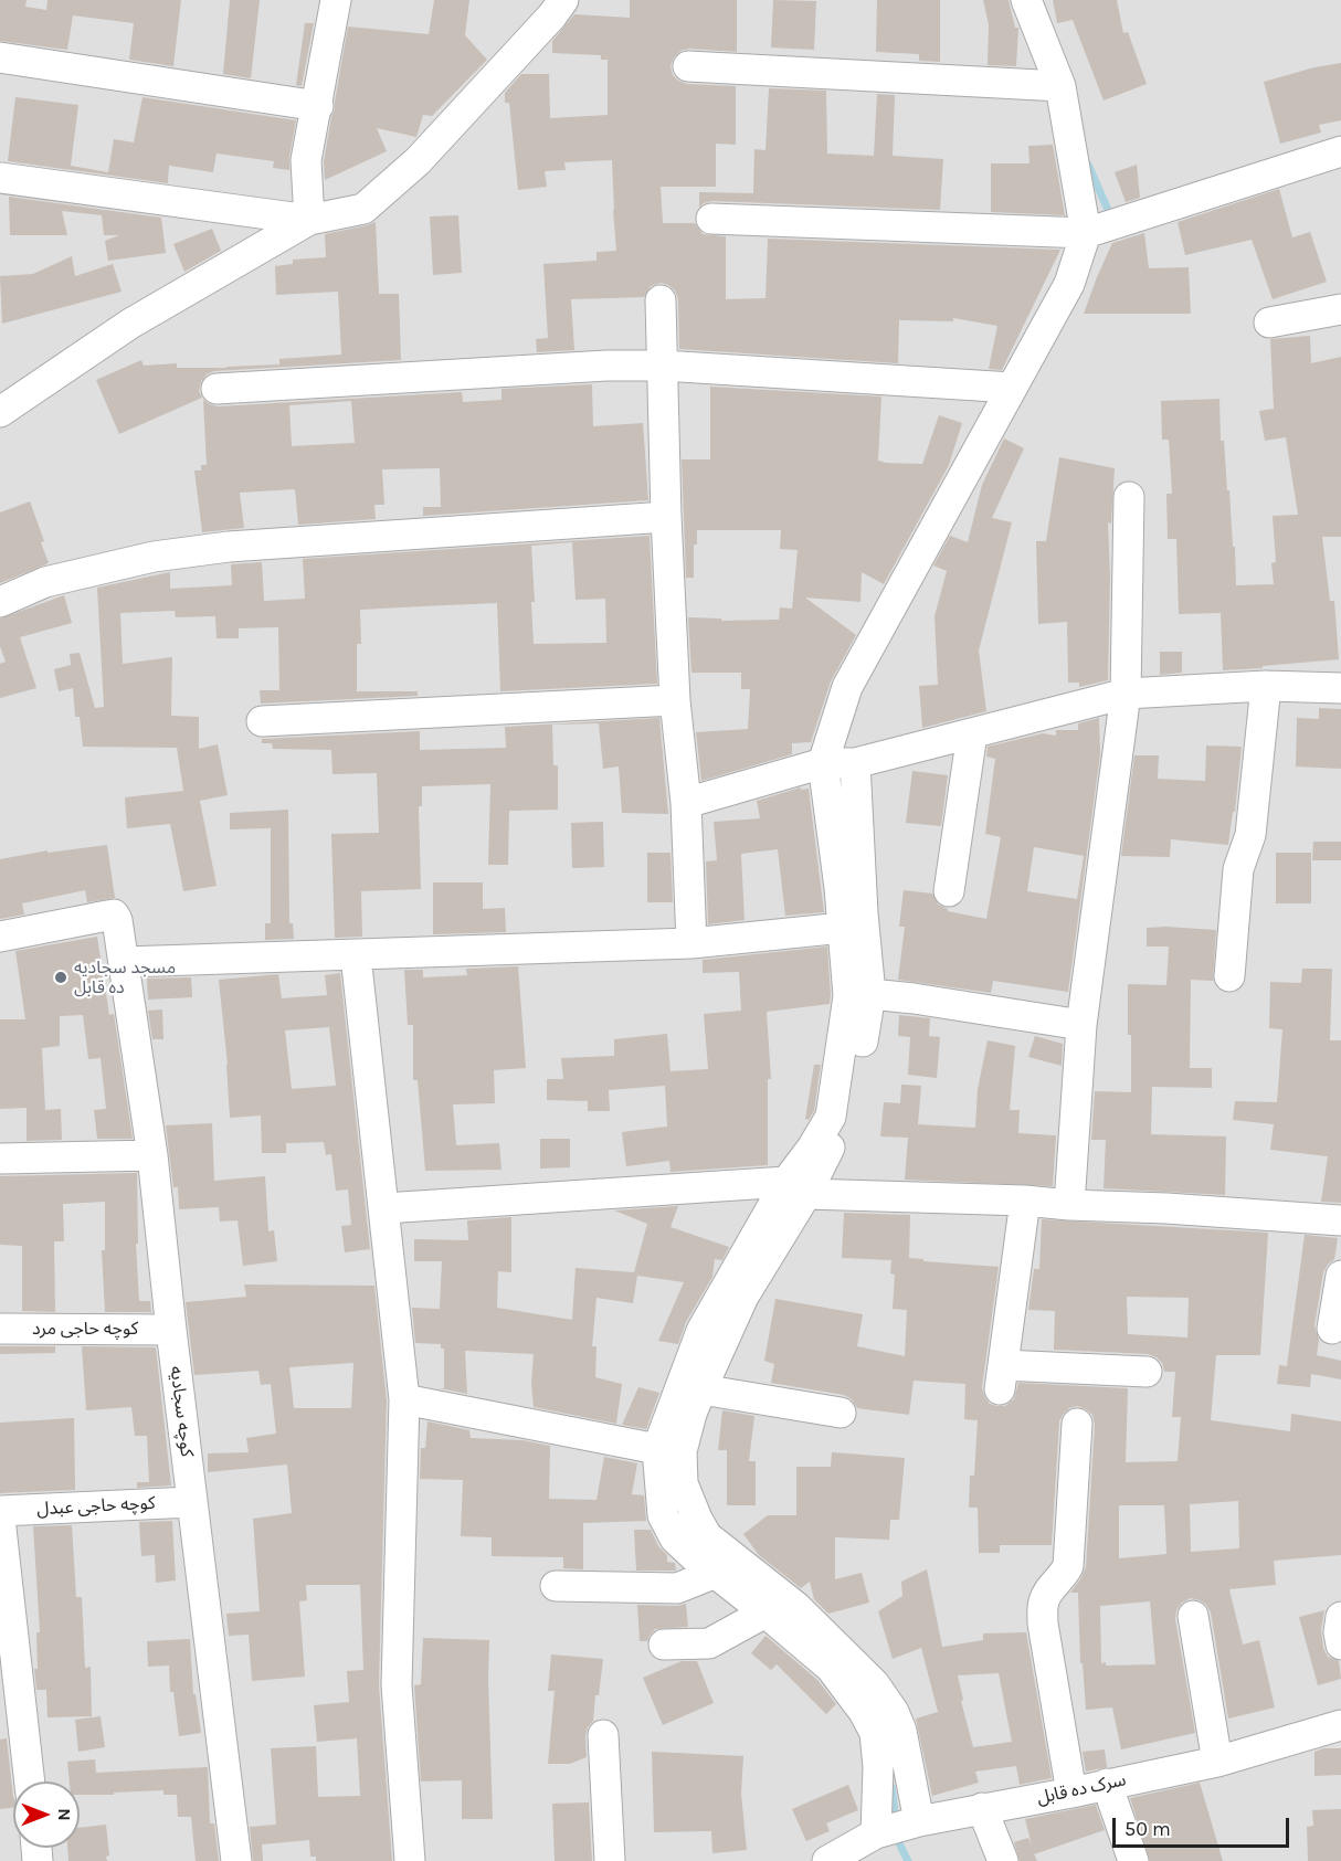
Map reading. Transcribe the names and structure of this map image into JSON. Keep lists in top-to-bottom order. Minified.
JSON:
{"streets":{"street":["کوچه حاجی مرد","کوچه سجادیه","کوچه حاجی عبدل","سرک ده قابل"]},"crossings":[["کوچه حاجی مرد","کوچه سجادیه"],["کوچه سجادیه","کوچه حاجی عبدل"]],"places":["مسجد سجادیه ده قابل"],"scale_bar":"50 m","north":"right"}
